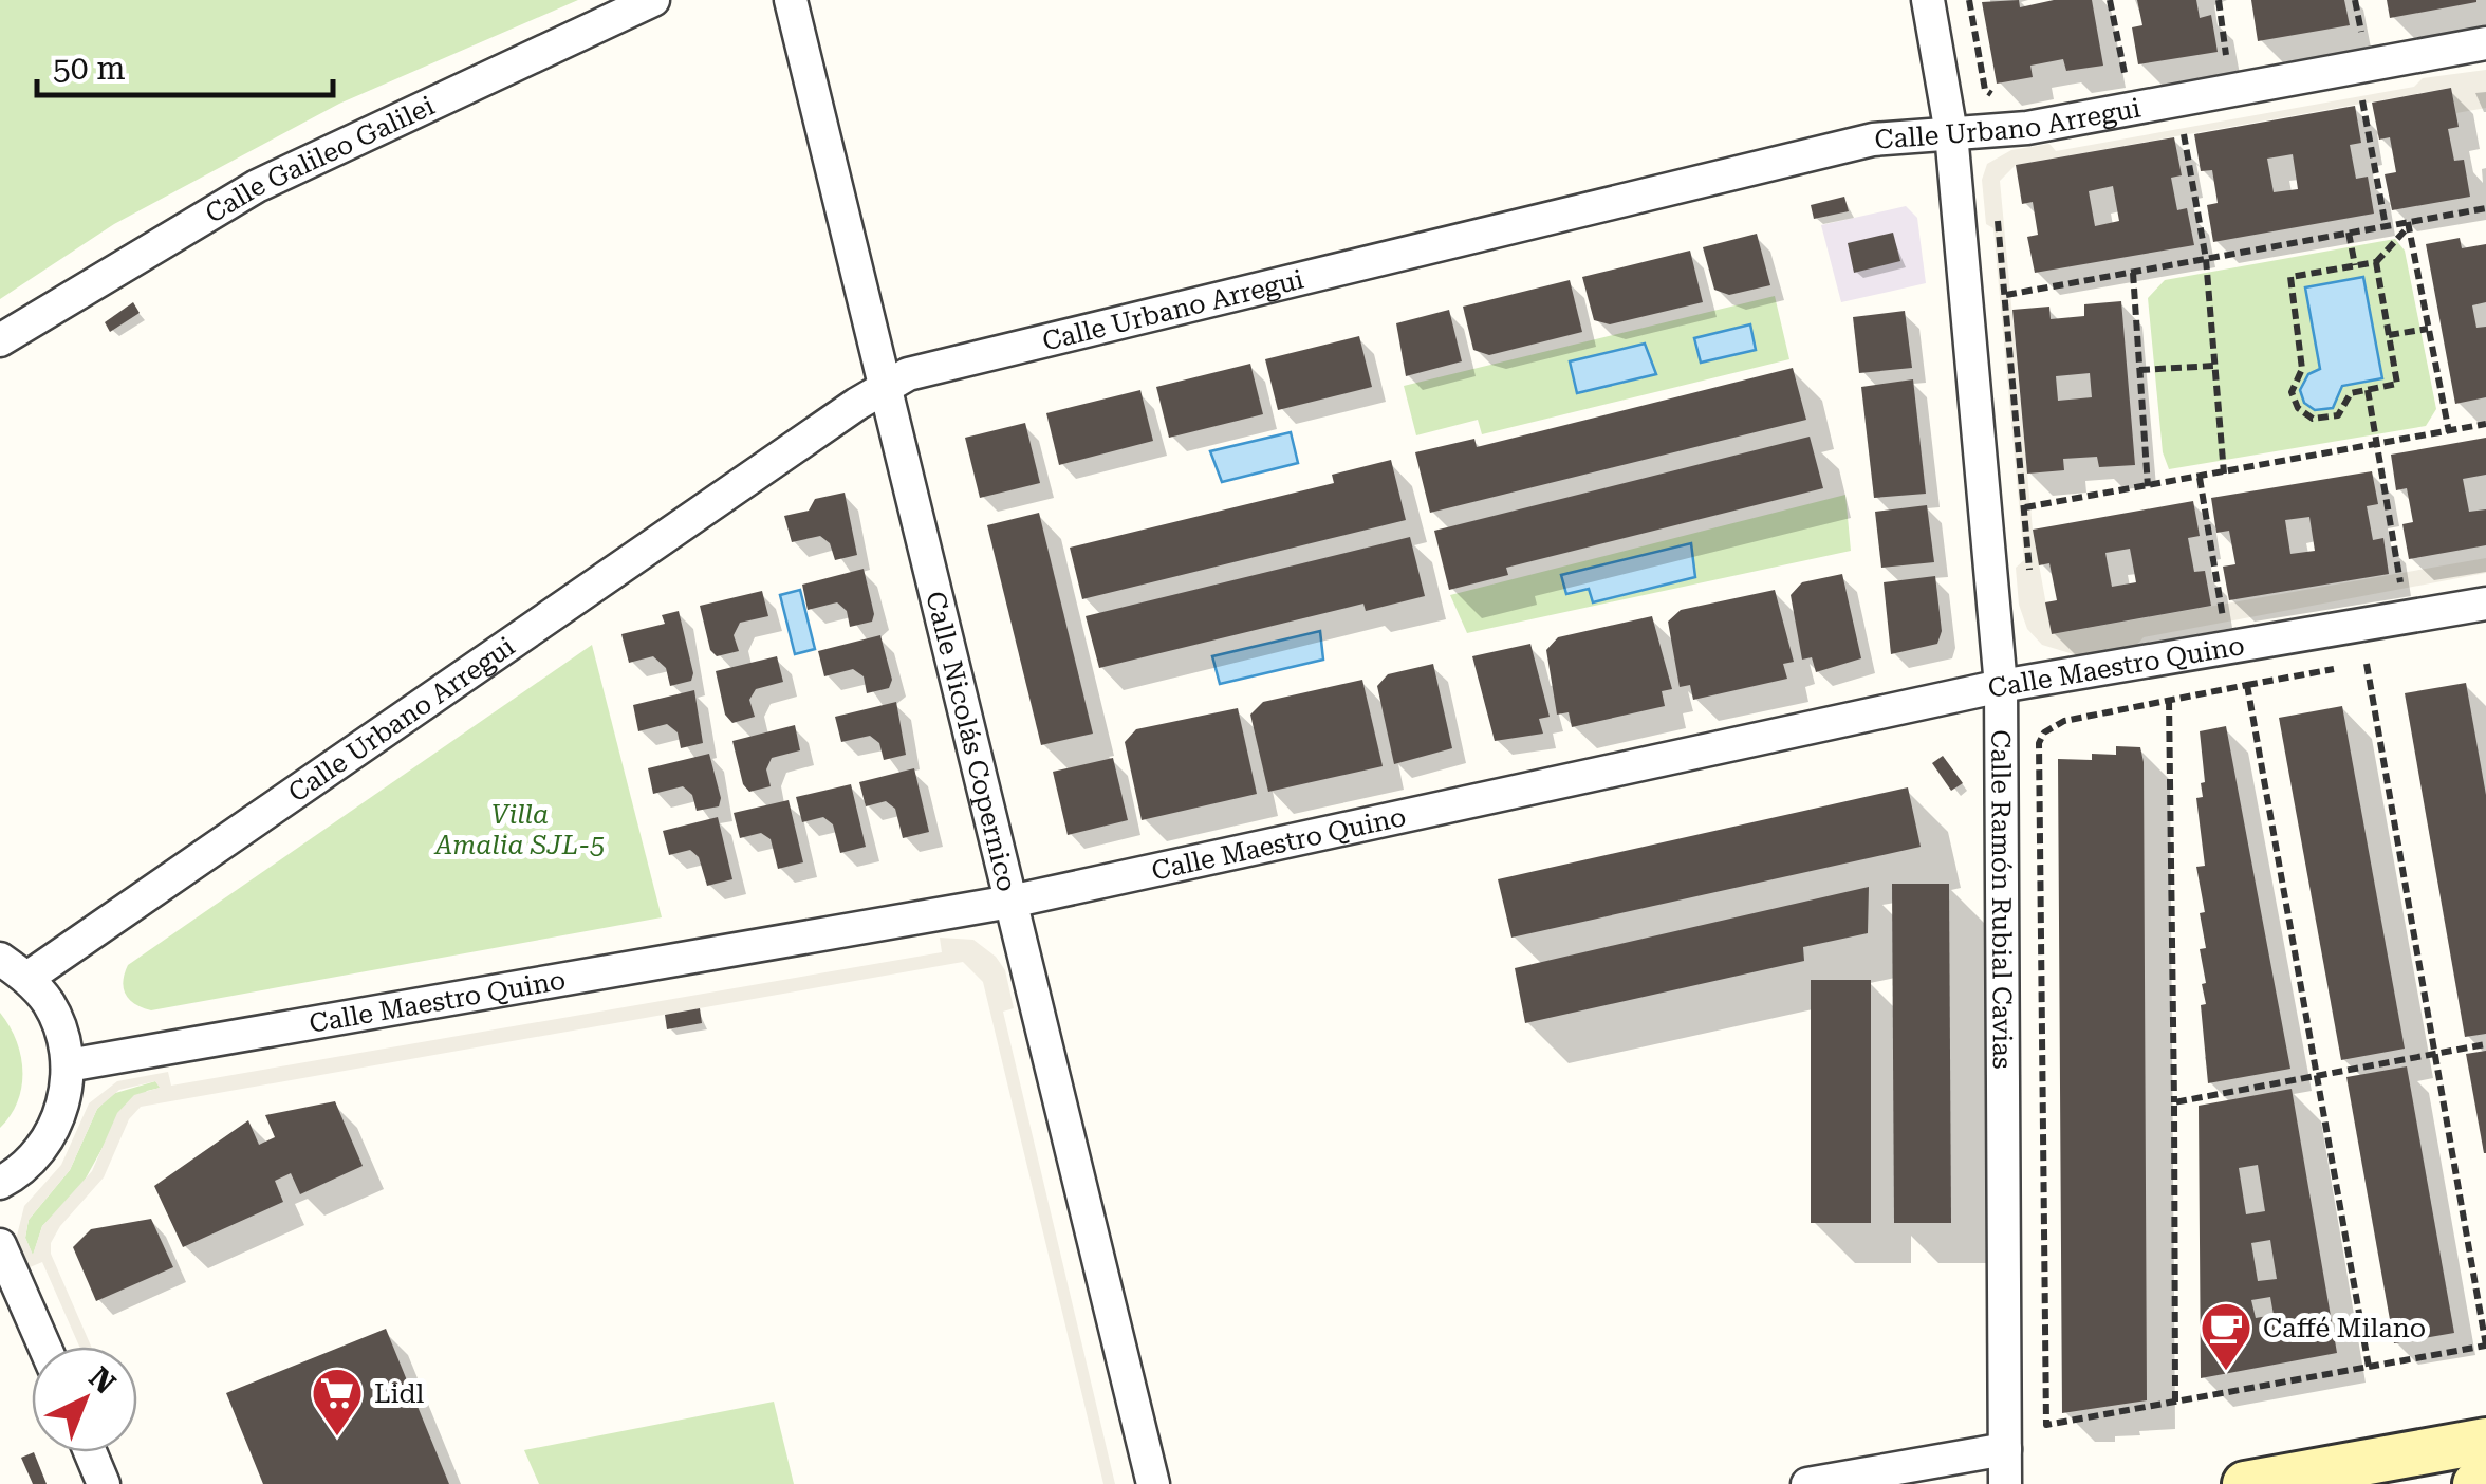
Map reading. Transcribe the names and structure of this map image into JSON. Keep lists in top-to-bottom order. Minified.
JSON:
{"streets":{"street":["Calle Urbano Arregui","Calle Galileo Galilei","Calle Maestro Quino","Calle Nicolás Copernico","Calle Ramón Rubial Cavias"]},"crossings":[["Calle Urbano Arregui","Calle Nicolás Copernico"],["Calle Urbano Arregui","Calle Ramón Rubial Cavias"],["Calle Maestro Quino","Calle Nicolás Copernico"],["Calle Maestro Quino","Calle Ramón Rubial Cavias"]],"parks":["Villa Amalia SJL-5"],"places":{"cafe":["Caffé Milano"],"supermarket":["Lidl"]},"scale_bar":"50 m","north":"top right"}
